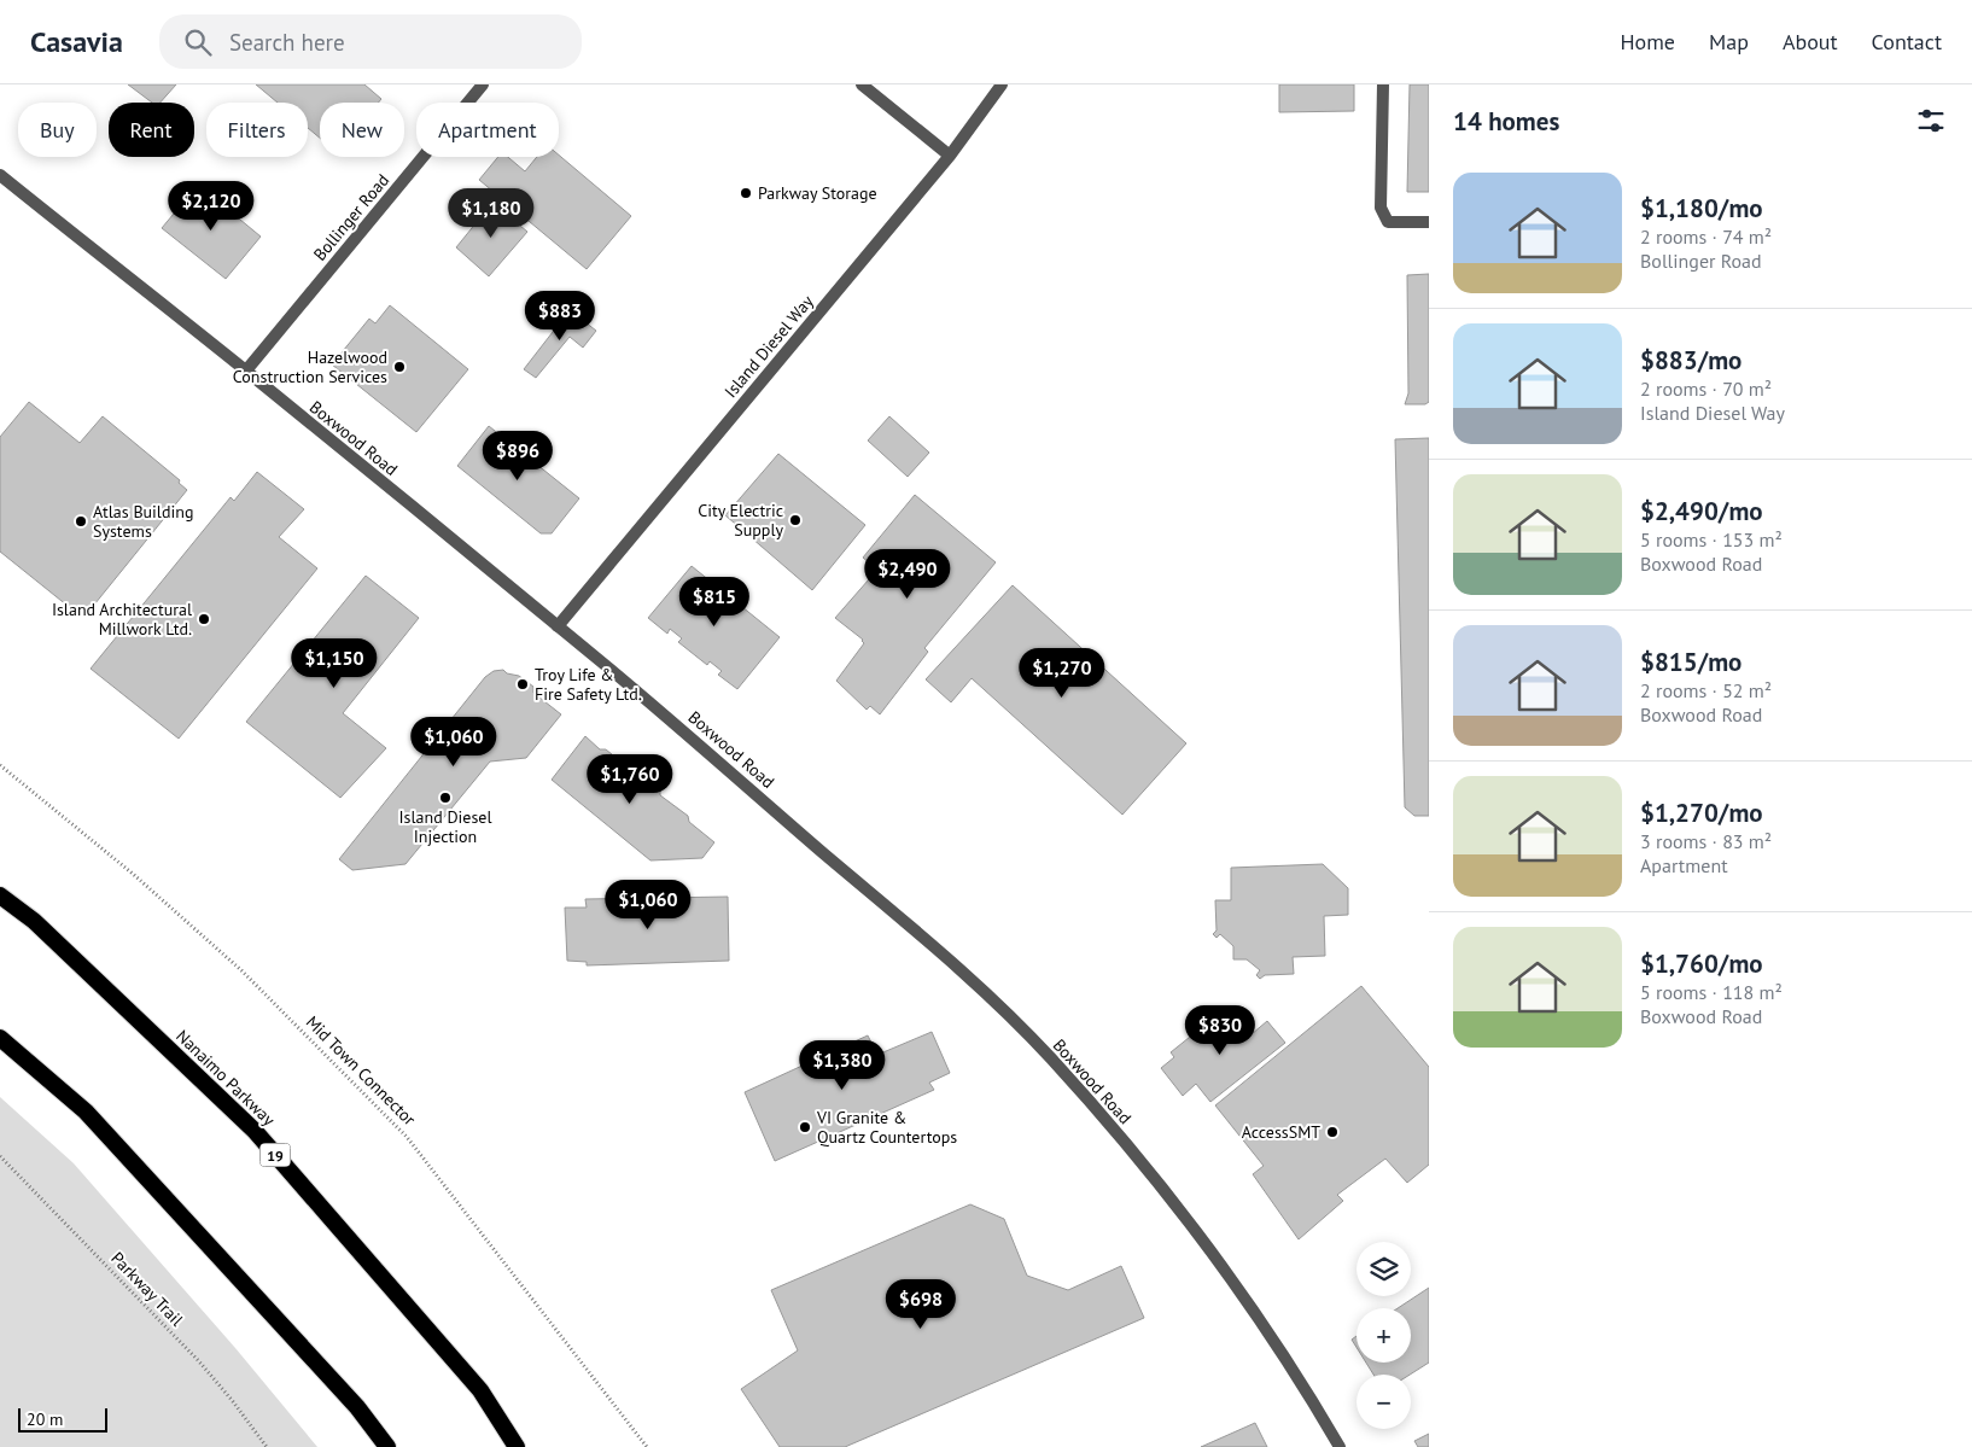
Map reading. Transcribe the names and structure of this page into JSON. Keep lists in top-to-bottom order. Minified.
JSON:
{"streets":{"highway":["Nanaimo Parkway","19"],"street":["Bollinger Road","Island Diesel Way","Boxwood Road"],"path":["Mid Town Connector","Parkway Trail"]},"crossings":[["Bollinger Road","Boxwood Road"],["Island Diesel Way","Boxwood Road"]],"places":["Parkway Storage","Hazelwood Construction Services","City Electric Supply","Atlas Building Systems","Island Architectural Millwork Ltd.","Troy Life & Fire Safety Ltd.","Island Diesel Injection","VI Granite & Quartz Countertops","AccessSMT"],"scale_bar":"20 m","page":{"header":"Casavia","search":"Search here","nav":["Home","Map","About","Contact"],"heading":"14 homes","chip":["Buy","Rent","Filters","New","Apartment"],"list":[{"name":"$1,180/mo","note":"2 rooms · 74 m² · Bollinger Road"},{"name":"$883/mo","note":"2 rooms · 70 m² · Island Diesel Way"},{"name":"$2,490/mo","note":"5 rooms · 153 m² · Boxwood Road"},{"name":"$815/mo","note":"2 rooms · 52 m² · Boxwood Road"},{"name":"$1,270/mo","note":"3 rooms · 83 m² · Apartment"},{"name":"$1,760/mo","note":"5 rooms · 118 m² · Boxwood Road"}],"price":["$2,120","$1,180","$883","$896","$2,490","$815","$1,150","$1,270","$1,060","$1,760","$1,060","$830","$1,380","$698"],"map_buttons":["+","−"],"scale":"20 m"}}
